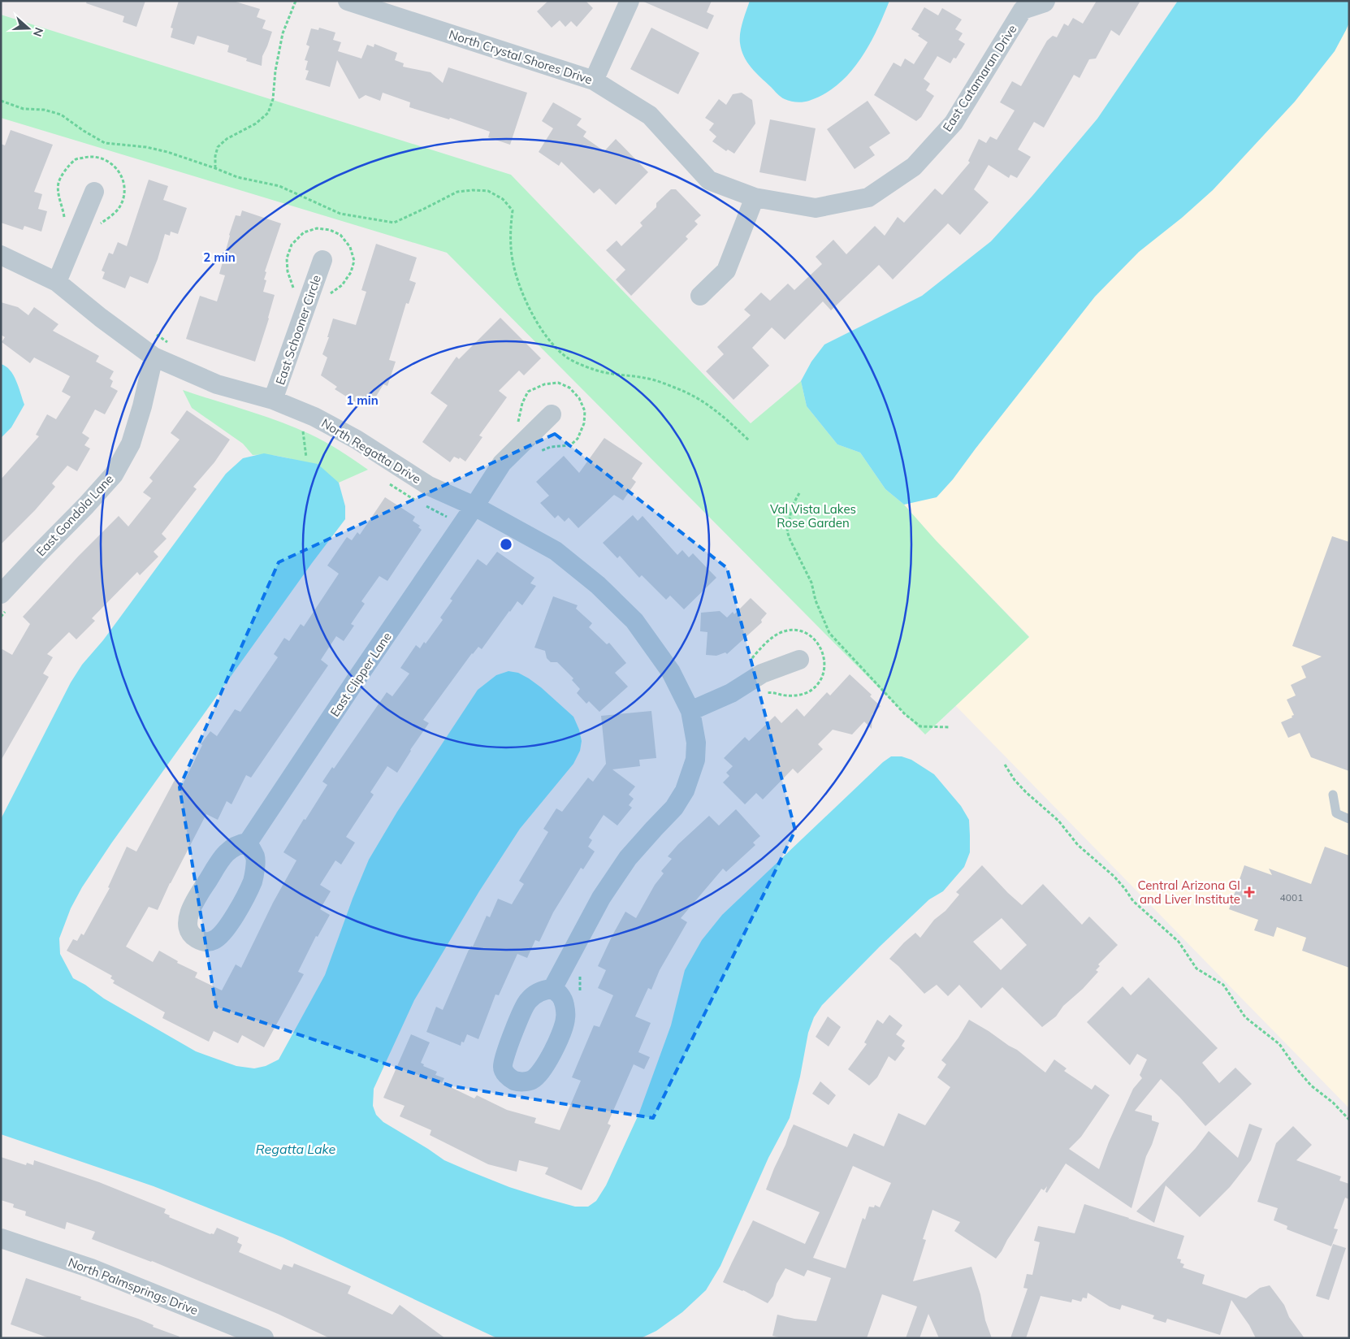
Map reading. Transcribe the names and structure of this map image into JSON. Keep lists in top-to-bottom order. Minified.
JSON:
{"streets":{"street":["North Crystal Shores Drive","East Catamaran Drive","East Schooner Circle","North Regatta Drive","East Gondola Lane","East Clipper Lane","North Palmsprings Drive"]},"crossings":[["North Crystal Shores Drive","East Catamaran Drive"],["East Schooner Circle","North Regatta Drive"],["North Regatta Drive","East Gondola Lane"],["North Regatta Drive","East Clipper Lane"]],"water":["Regatta Lake"],"parks":["Val Vista Lakes Rose Garden"],"places":{"health":["Central Arizona GI and Liver Institute"]},"house_numbers":["4001"],"north":"right","rings":["2 min","1 min"]}
